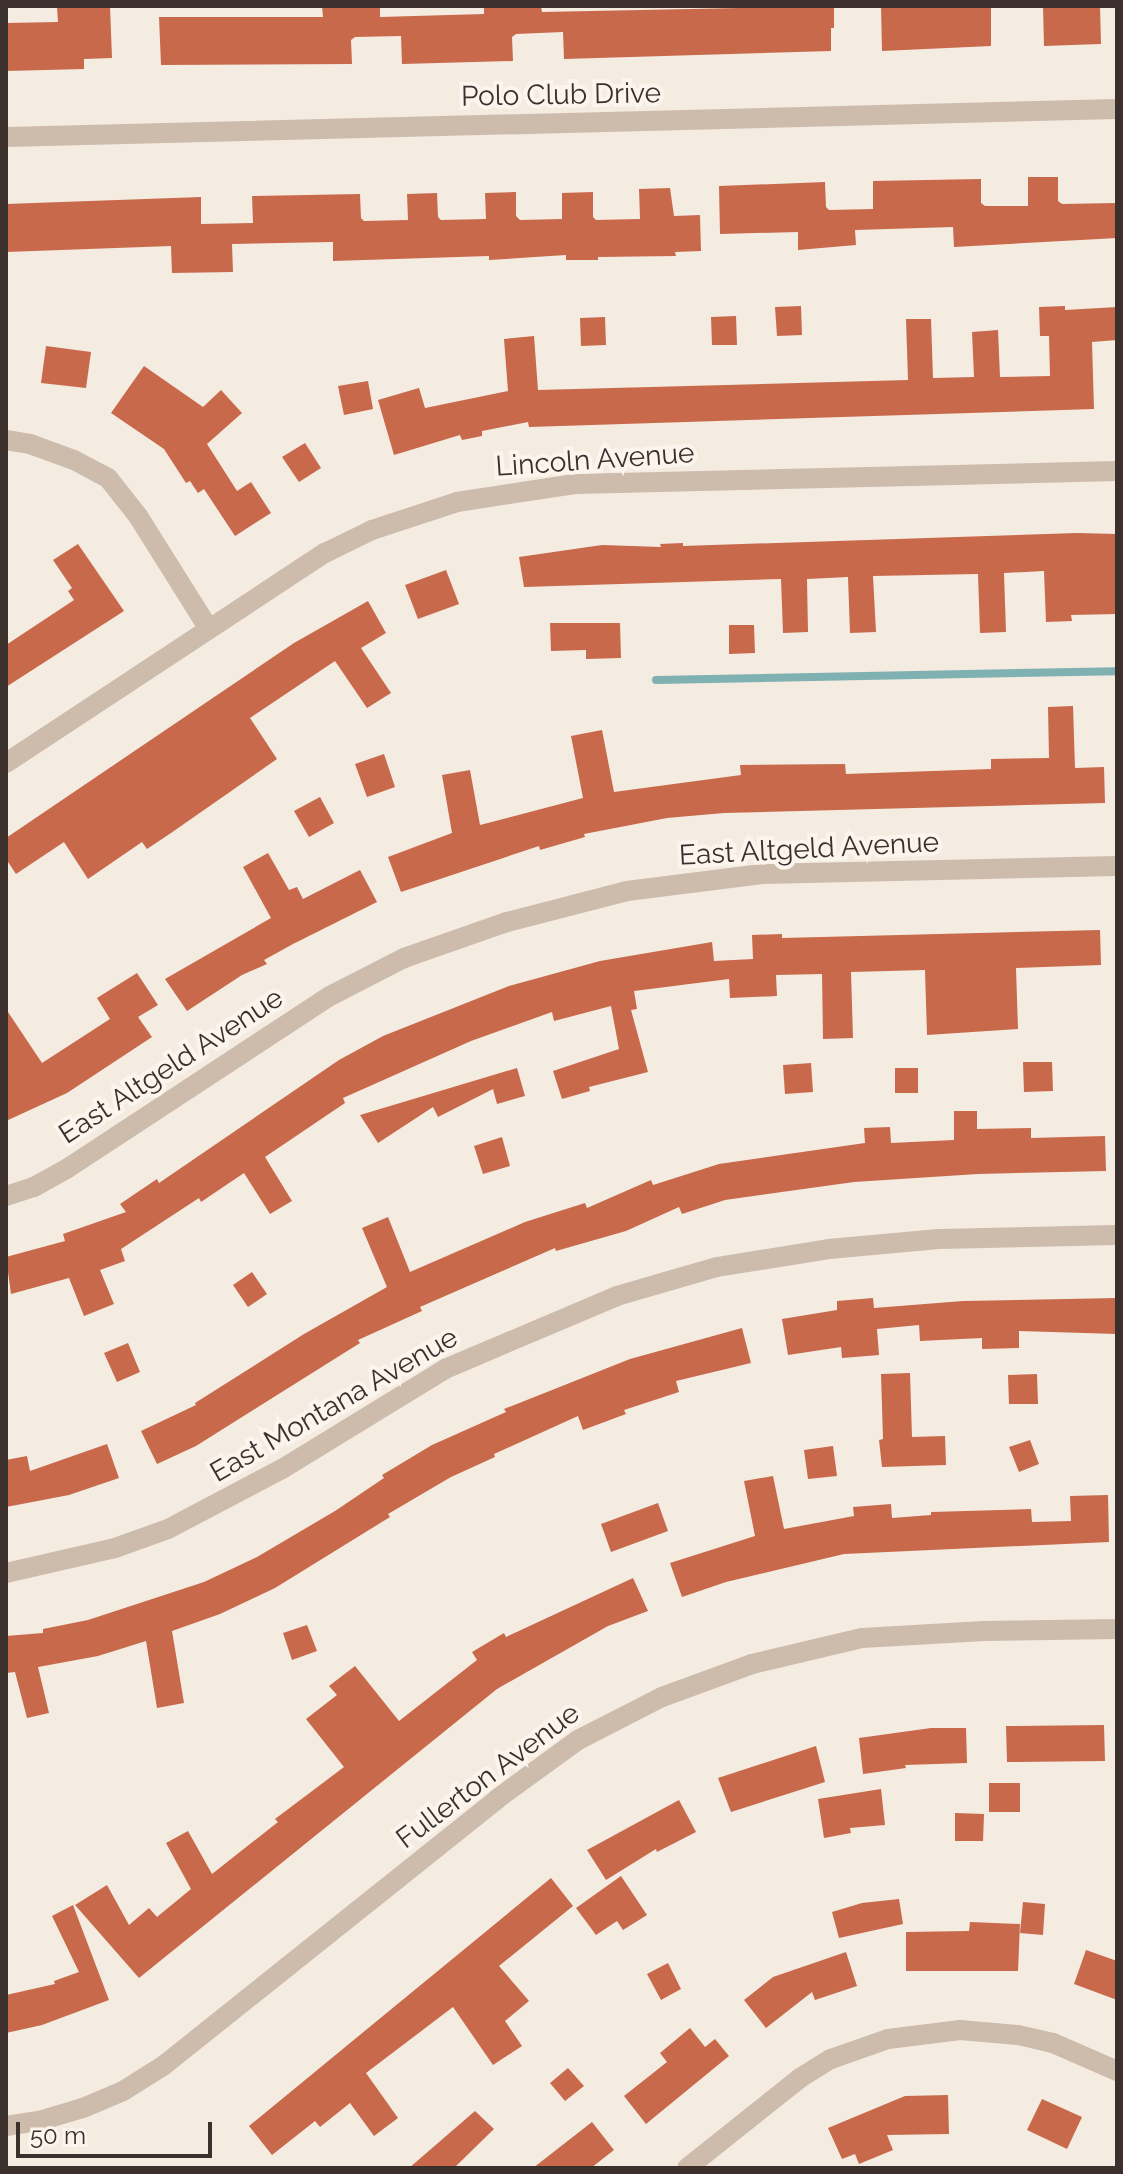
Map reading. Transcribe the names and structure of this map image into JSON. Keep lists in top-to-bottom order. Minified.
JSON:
{"streets":{"street":["Polo Club Drive","Lincoln Avenue","East Altgeld Avenue","East Montana Avenue","Fullerton Avenue"]},"scale_bar":"50 m"}
